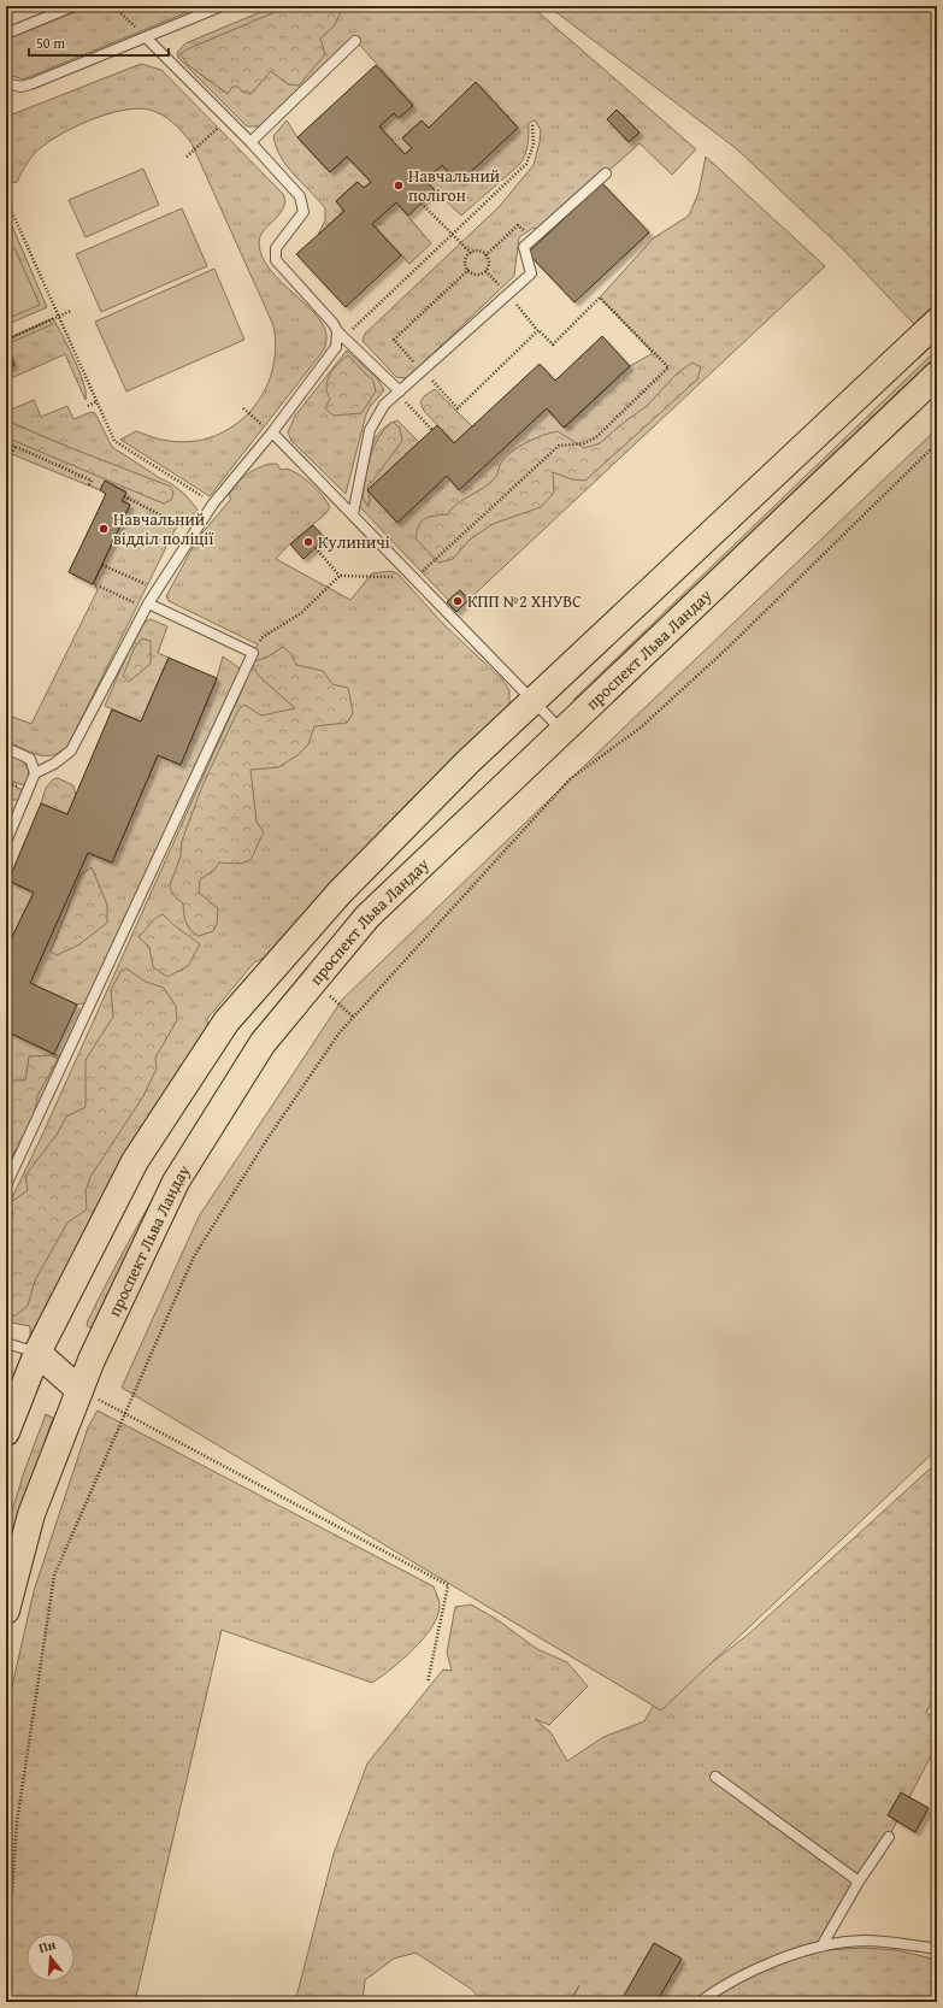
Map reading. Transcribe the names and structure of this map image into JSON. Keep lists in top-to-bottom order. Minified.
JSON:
{"streets":{"main road":["проспект Льва Ландау"]},"places":["Навчальний полігон","Навчальний відділ поліції","Кулиничі","КПП №2 ХНУВС"],"scale_bar":"50 m","north":"top"}
